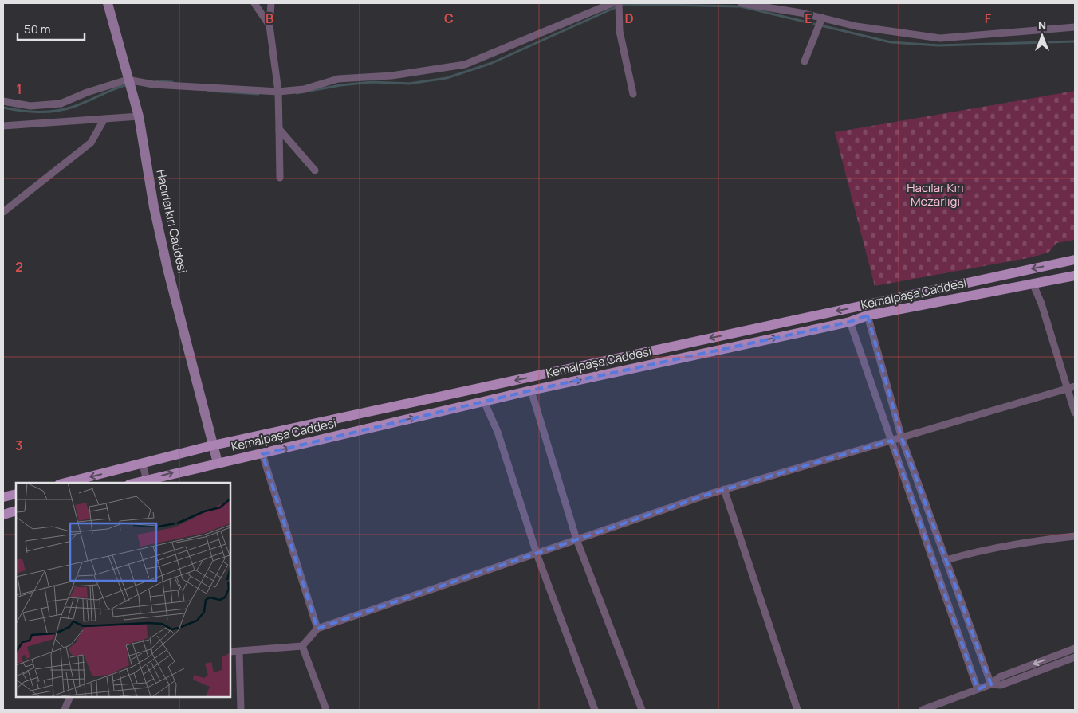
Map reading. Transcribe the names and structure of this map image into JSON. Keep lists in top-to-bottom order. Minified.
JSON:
{"streets":{"main road":["Kemalpaşa Caddesi"],"street":["Hacırlarkırı Caddesi"]},"crossings":[["Hacırlarkırı Caddesi","Kemalpaşa Caddesi"]],"parks":["Hacılar Kırı Mezarlığı"],"scale_bar":"50 m","north":"top","grid":{"columns":["B","C","D","E","F"],"rows":["1","2","3"]}}
